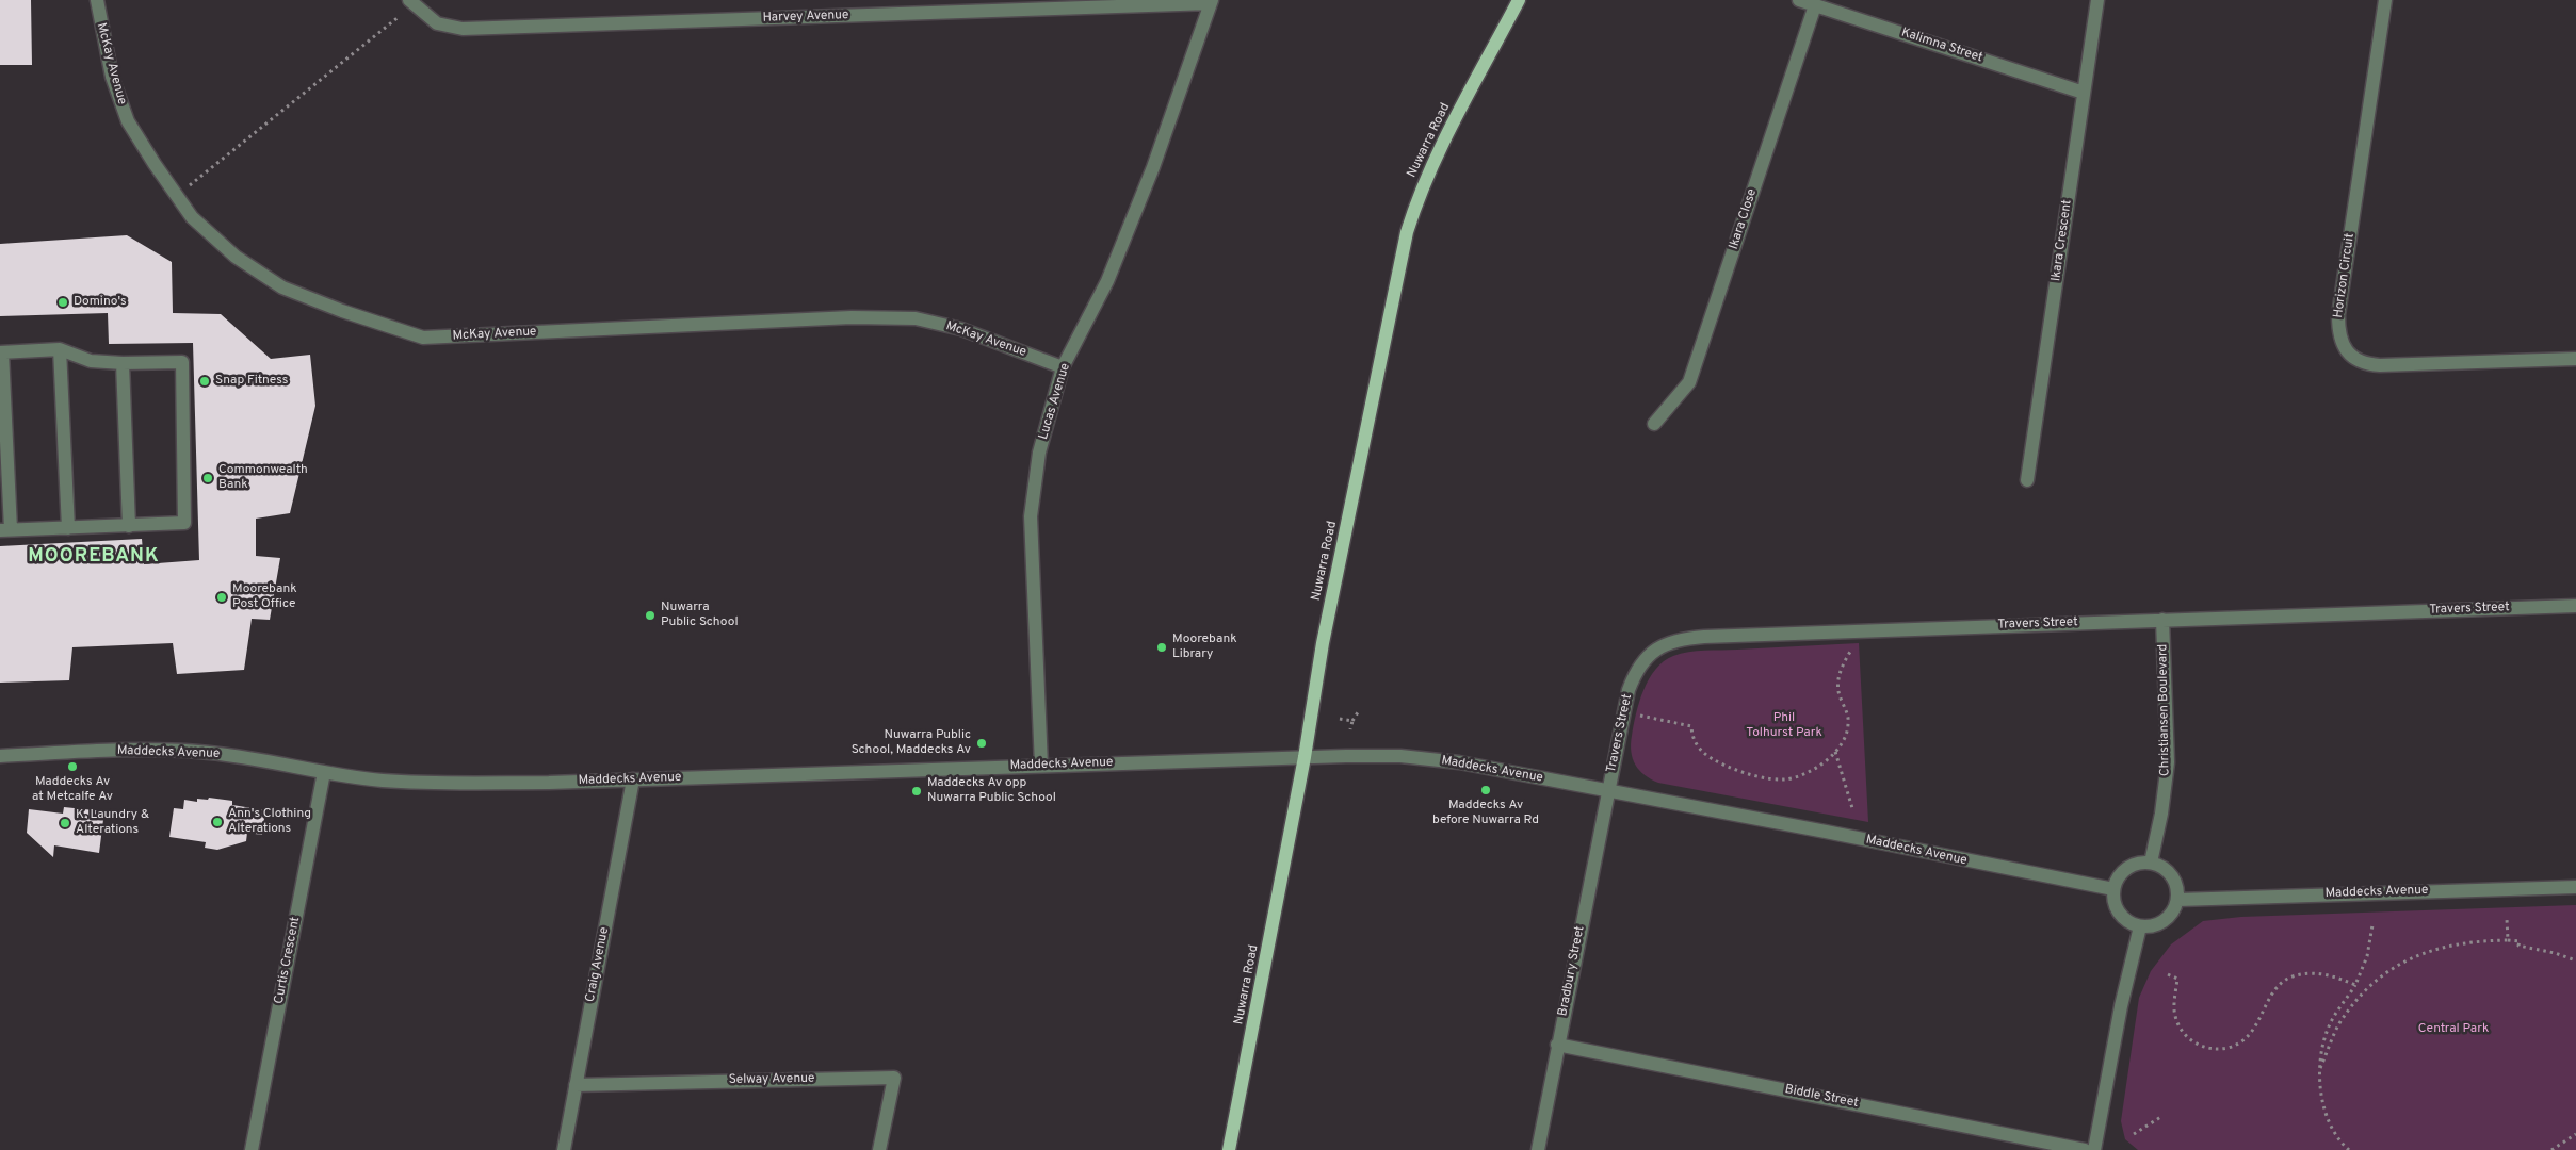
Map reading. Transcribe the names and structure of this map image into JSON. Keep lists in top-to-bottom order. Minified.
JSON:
{"streets":{"main road":["Nuwarra Road"],"street":["Harvey Avenue","Kalimna Street","McKay Avenue","Ikara Close","Ikara Crescent","Horizon Circuit","Lucas Avenue","Travers Street","Christiansen Boulevard","Maddecks Avenue","Curtis Crescent","Craig Avenue","Bradbury Street","Selway Avenue","Biddle Street"]},"crossings":[["Harvey Avenue","Lucas Avenue"],["Kalimna Street","Ikara Close"],["Kalimna Street","Ikara Crescent"],["McKay Avenue","Lucas Avenue"],["Nuwarra Road","Maddecks Avenue"],["Lucas Avenue","Maddecks Avenue"],["Travers Street","Christiansen Boulevard"],["Travers Street","Maddecks Avenue"],["Travers Street","Bradbury Street"],["Christiansen Boulevard","Maddecks Avenue"],["Maddecks Avenue","Curtis Crescent"],["Maddecks Avenue","Craig Avenue"],["Maddecks Avenue","Bradbury Street"],["Craig Avenue","Selway Avenue"],["Bradbury Street","Biddle Street"]],"districts":["MOOREBANK"],"parks":["Phil Tolhurst Park","Central Park"],"places":["Domino's","Snap Fitness","Commonwealth Bank","Moorebank Post Office","Nuwarra Public School","Moorebank Library","Nuwarra Public School, Maddecks Av","Maddecks Av at Metcalfe Av","Maddecks Av before Nuwarra Rd","Maddecks Av opp Nuwarra Public School","Ann's Clothing Alterations","K. Laundry & Alterations"]}
